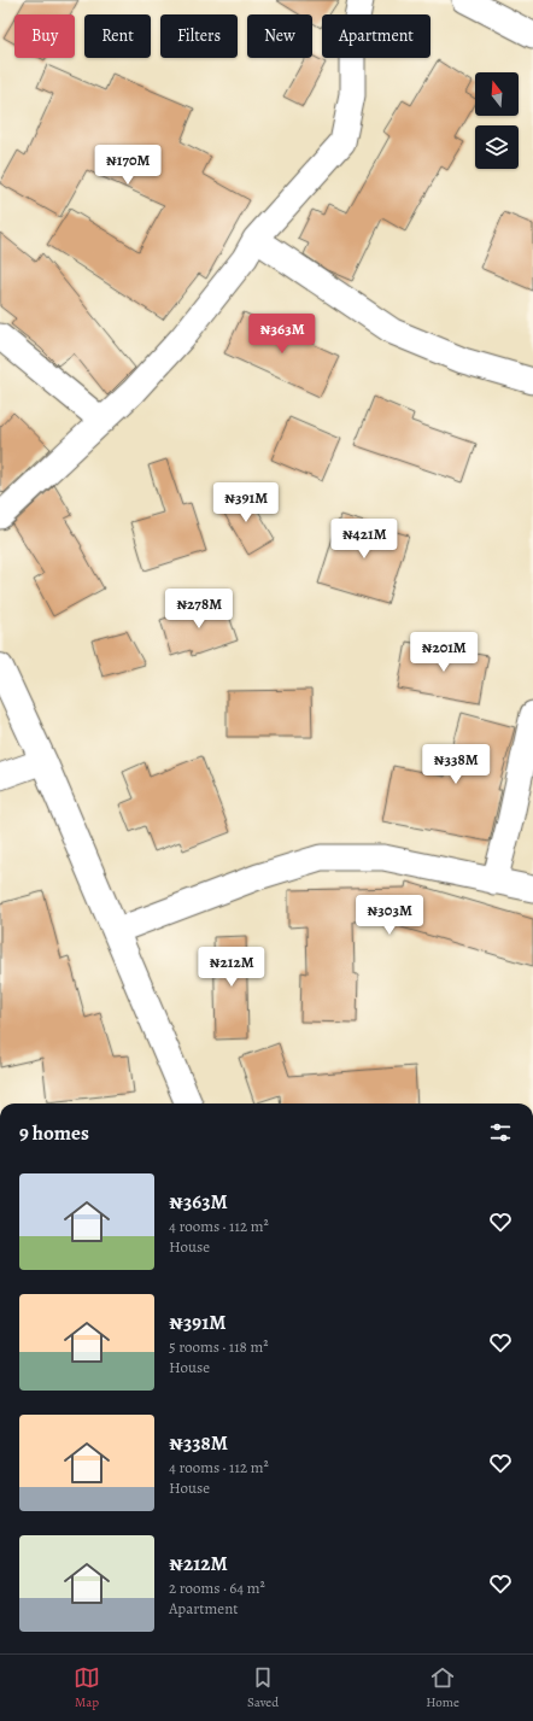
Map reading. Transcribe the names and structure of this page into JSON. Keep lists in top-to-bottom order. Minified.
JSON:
{"north":"top","page":{"chip":["Buy","Rent","Filters","New","Apartment"],"price":["₦170M","₦363M","₦391M","₦421M","₦278M","₦201M","₦338M","₦303M","₦212M"],"heading":"9 homes","list":[{"name":"₦363M","note":"4 rooms · 112 m² · House"},{"name":"₦391M","note":"5 rooms · 118 m² · House"},{"name":"₦338M","note":"4 rooms · 112 m² · House"},{"name":"₦212M","note":"2 rooms · 64 m² · Apartment"}],"tabs":["Map","Saved","Home"]}}
